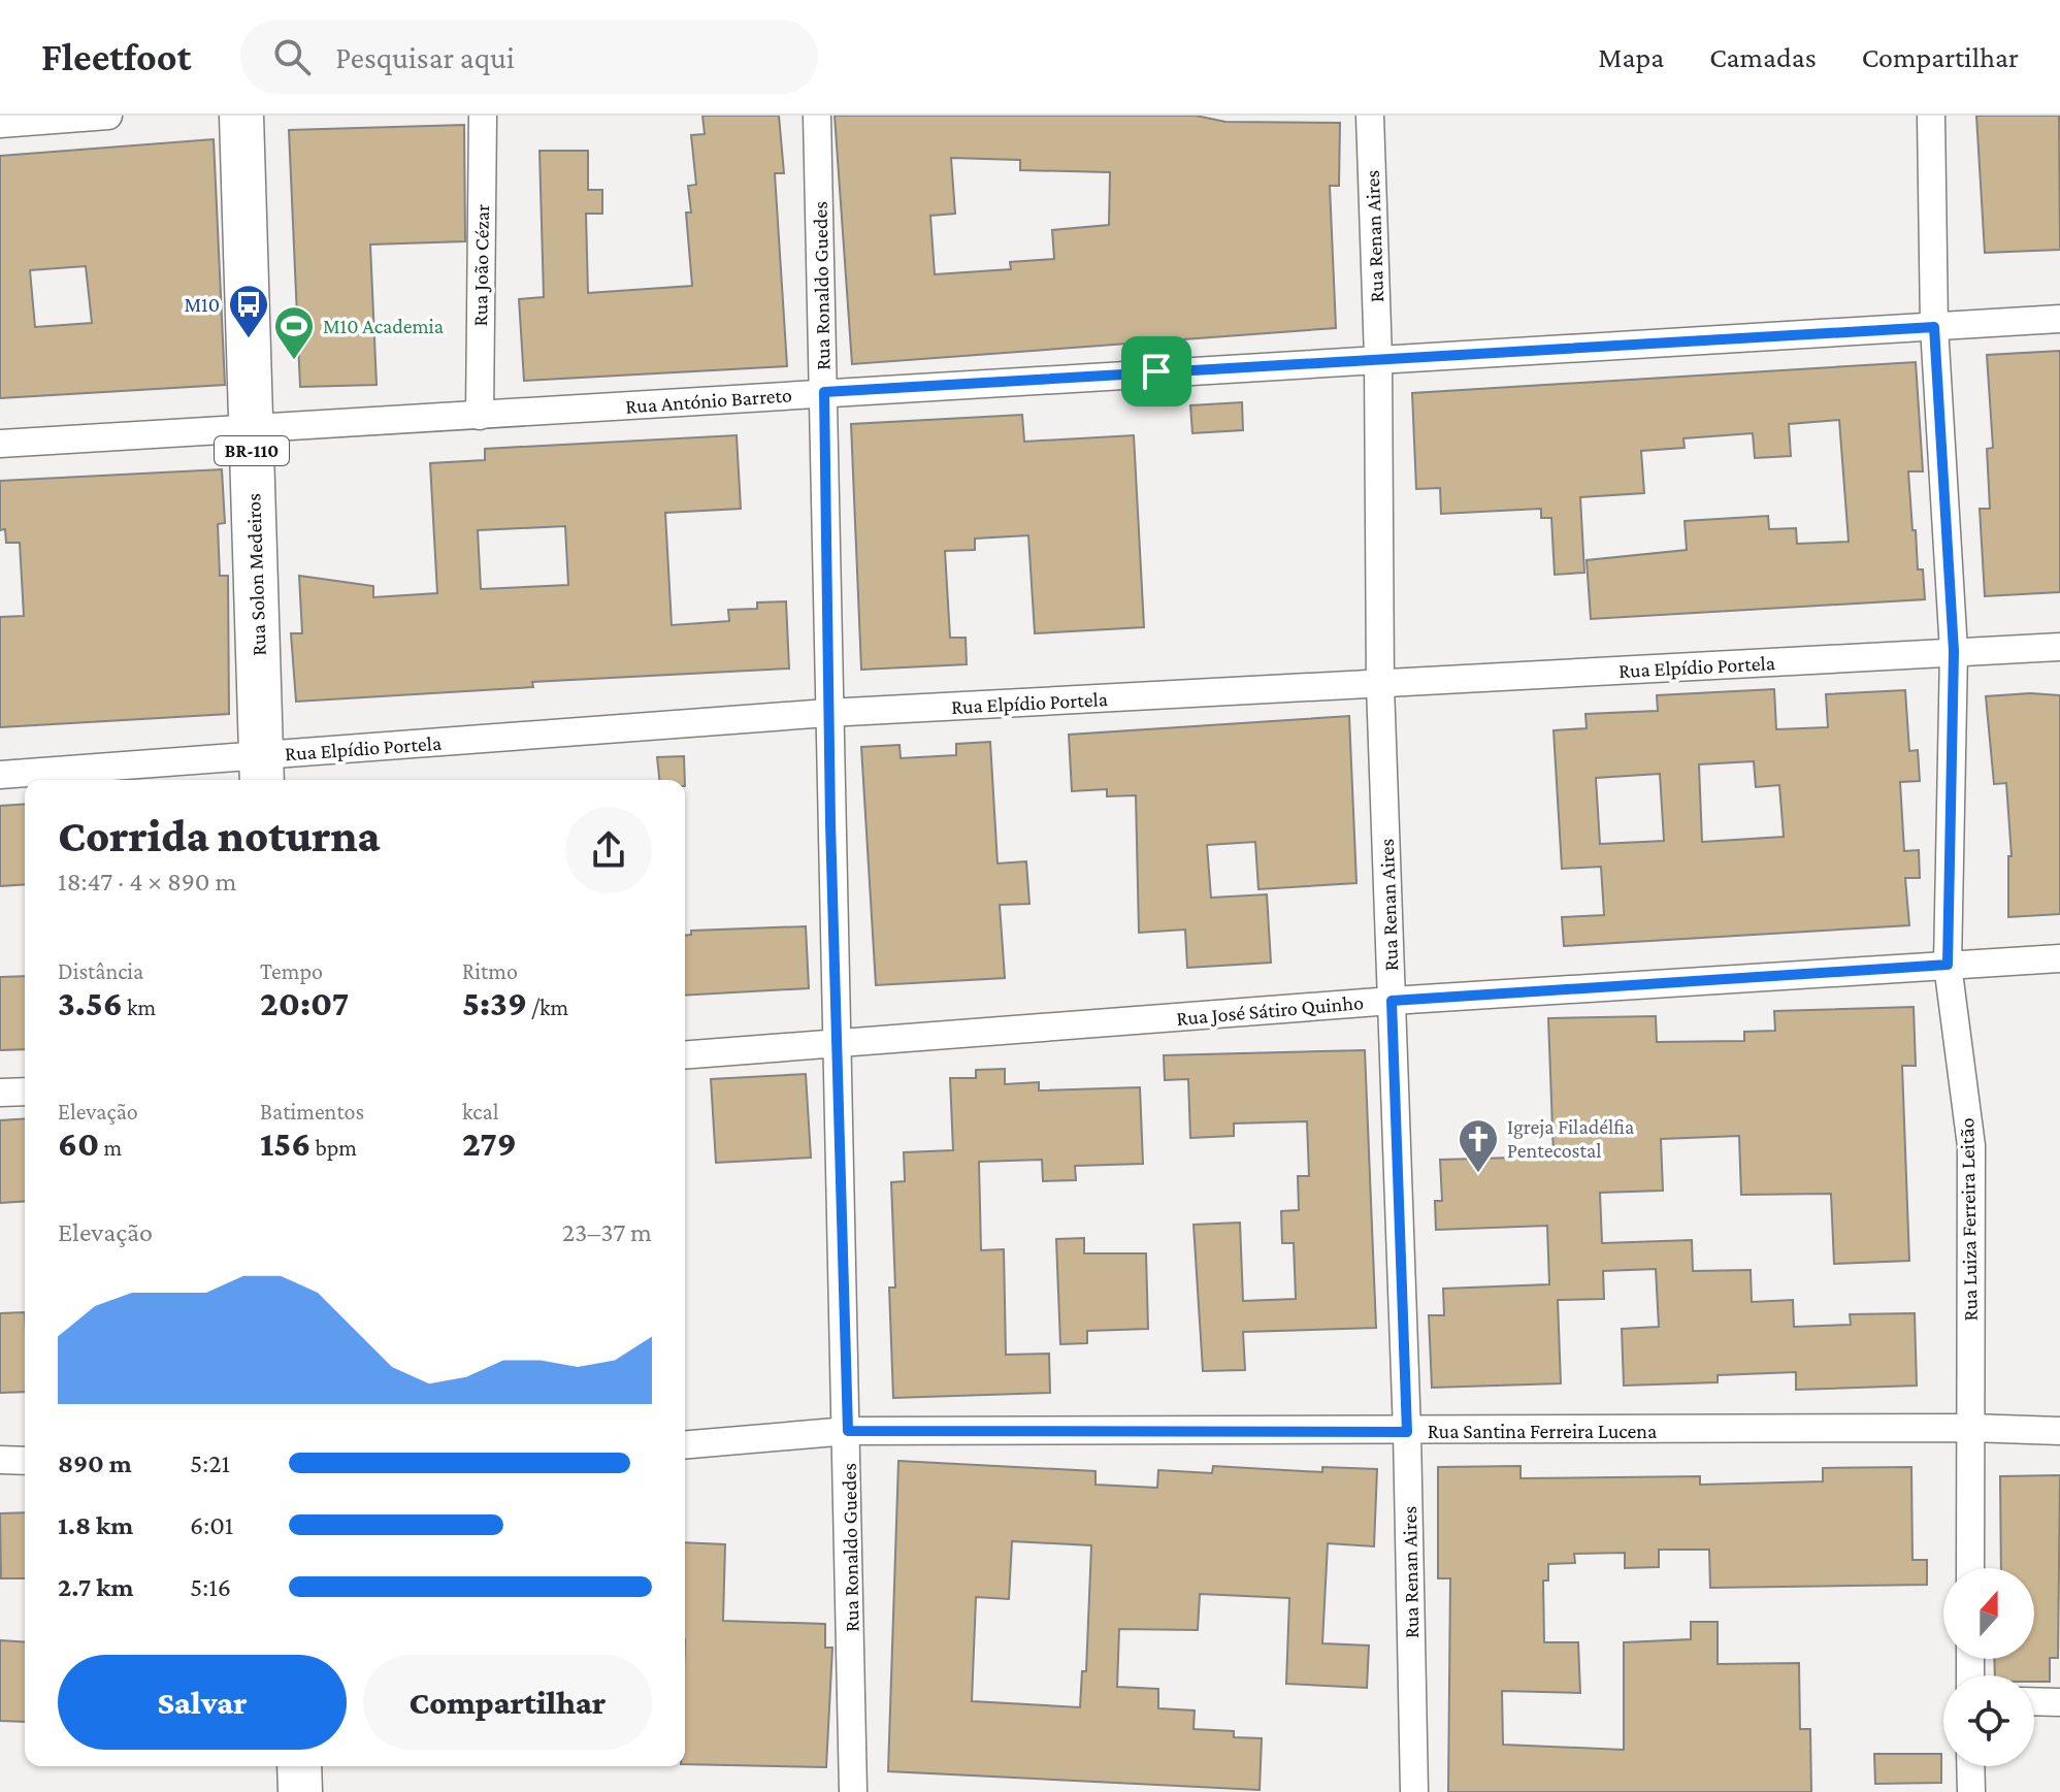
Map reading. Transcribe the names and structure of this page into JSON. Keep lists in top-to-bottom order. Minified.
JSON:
{"streets":{"main road":["BR-110","Rua Solon Medeiros"],"street":["Rua Renan Aires","Rua João Cézar","Rua Ronaldo Guedes","Rua António Barreto","Rua Elpídio Portela","Rua José Sátiro Quinho","Rua Luiza Ferreira Leitão","Rua Santina Ferreira Lucena"]},"crossings":[["Rua Renan Aires","Rua António Barreto"],["Rua Renan Aires","Rua Elpídio Portela"],["Rua Renan Aires","Rua José Sátiro Quinho"],["Rua Renan Aires","Rua Santina Ferreira Lucena"],["Rua João Cézar","Rua António Barreto"],["Rua Ronaldo Guedes","Rua António Barreto"],["Rua Ronaldo Guedes","Rua Elpídio Portela"],["Rua Ronaldo Guedes","Rua José Sátiro Quinho"],["Rua Ronaldo Guedes","Rua Santina Ferreira Lucena"],["Rua António Barreto","Rua Solon Medeiros"],["Rua António Barreto","Rua Luiza Ferreira Leitão"],["Rua Solon Medeiros","Rua Elpídio Portela"],["Rua Elpídio Portela","Rua Luiza Ferreira Leitão"],["Rua José Sátiro Quinho","Rua Luiza Ferreira Leitão"],["Rua Luiza Ferreira Leitão","Rua Santina Ferreira Lucena"]],"places":{"bus stop":["M10"],"sports":["M10 Academia"],"church":["Igreja Filadélfia Pentecostal"]},"north":"top","page":{"header":"Fleetfoot","search":"Pesquisar aqui","nav":["Mapa","Camadas","Compartilhar"],"heading":["Corrida noturna","18:47 · 4 × 890 m"],"stats":[["Distância","3.56 km"],["Tempo","20:07"],["Ritmo","5:39 /km"],["Elevação","60 m"],["Batimentos","156 bpm"],["kcal","279"]],"chart":["Elevação","23–37 m"],"list":[{"name":"890 m","note":"5:21"},{"name":"1.8 km","note":"6:01"},{"name":"2.7 km","note":"5:16"}],"buttons":["Salvar","Compartilhar"]}}
